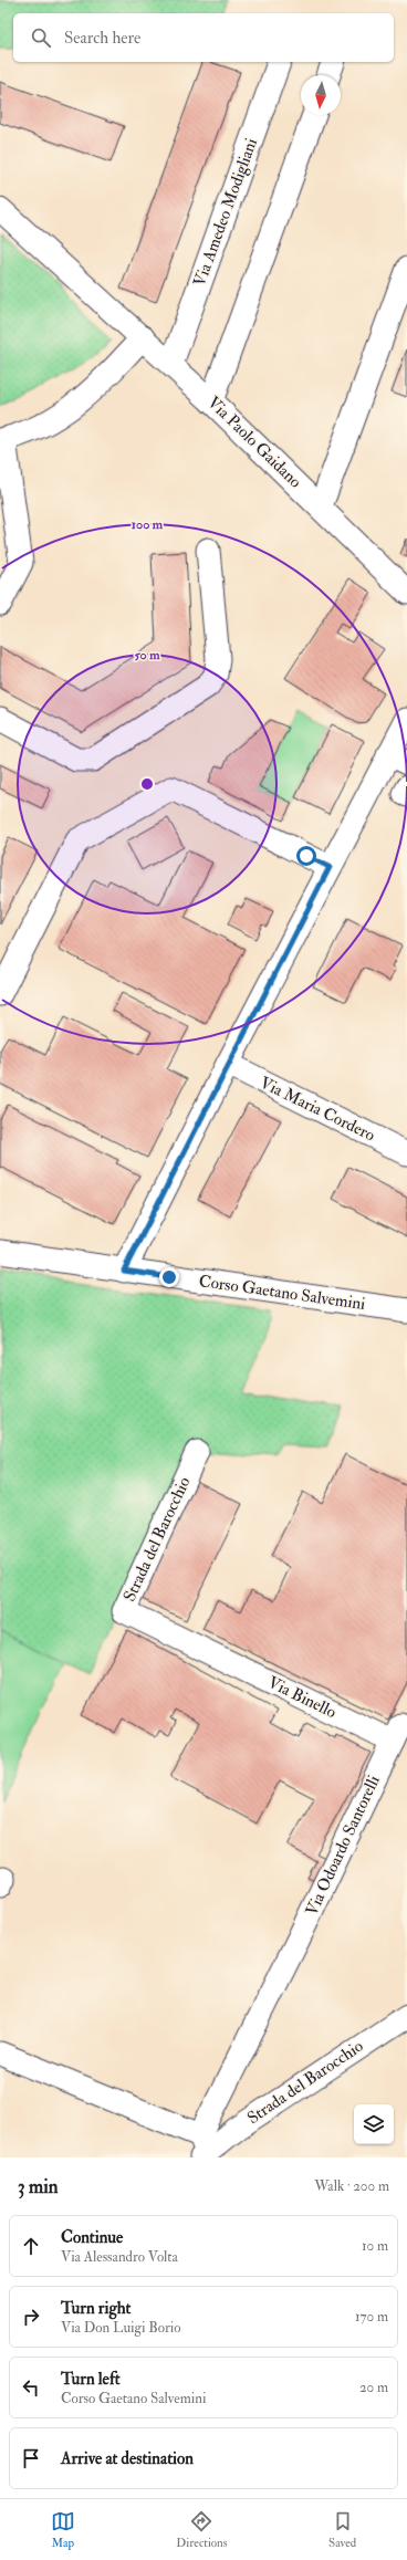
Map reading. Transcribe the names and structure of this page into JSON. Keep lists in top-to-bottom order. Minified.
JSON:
{"streets":{"street":["Via Amedeo Modigliani","Via Paolo Gaidano","Via Maria Cordero","Corso Gaetano Salvemini","Strada del Barocchio","Via Binello","Via Odoardo Santorelli"]},"crossings":[["Via Amedeo Modigliani","Via Paolo Gaidano"],["Strada del Barocchio","Via Binello"],["Strada del Barocchio","Via Odoardo Santorelli"],["Via Binello","Via Odoardo Santorelli"]],"north":"bottom","page":{"search":"Search here","heading":["3 min","Walk · 200 m"],"list":[["Continue","Via Alessandro Volta","10 m"],["Turn right","Via Don Luigi Borio","170 m"],["Turn left","Corso Gaetano Salvemini","20 m"],"Arrive at destination"],"nav":["Map","Directions","Saved"]},"rings":["100 m","50 m"]}
